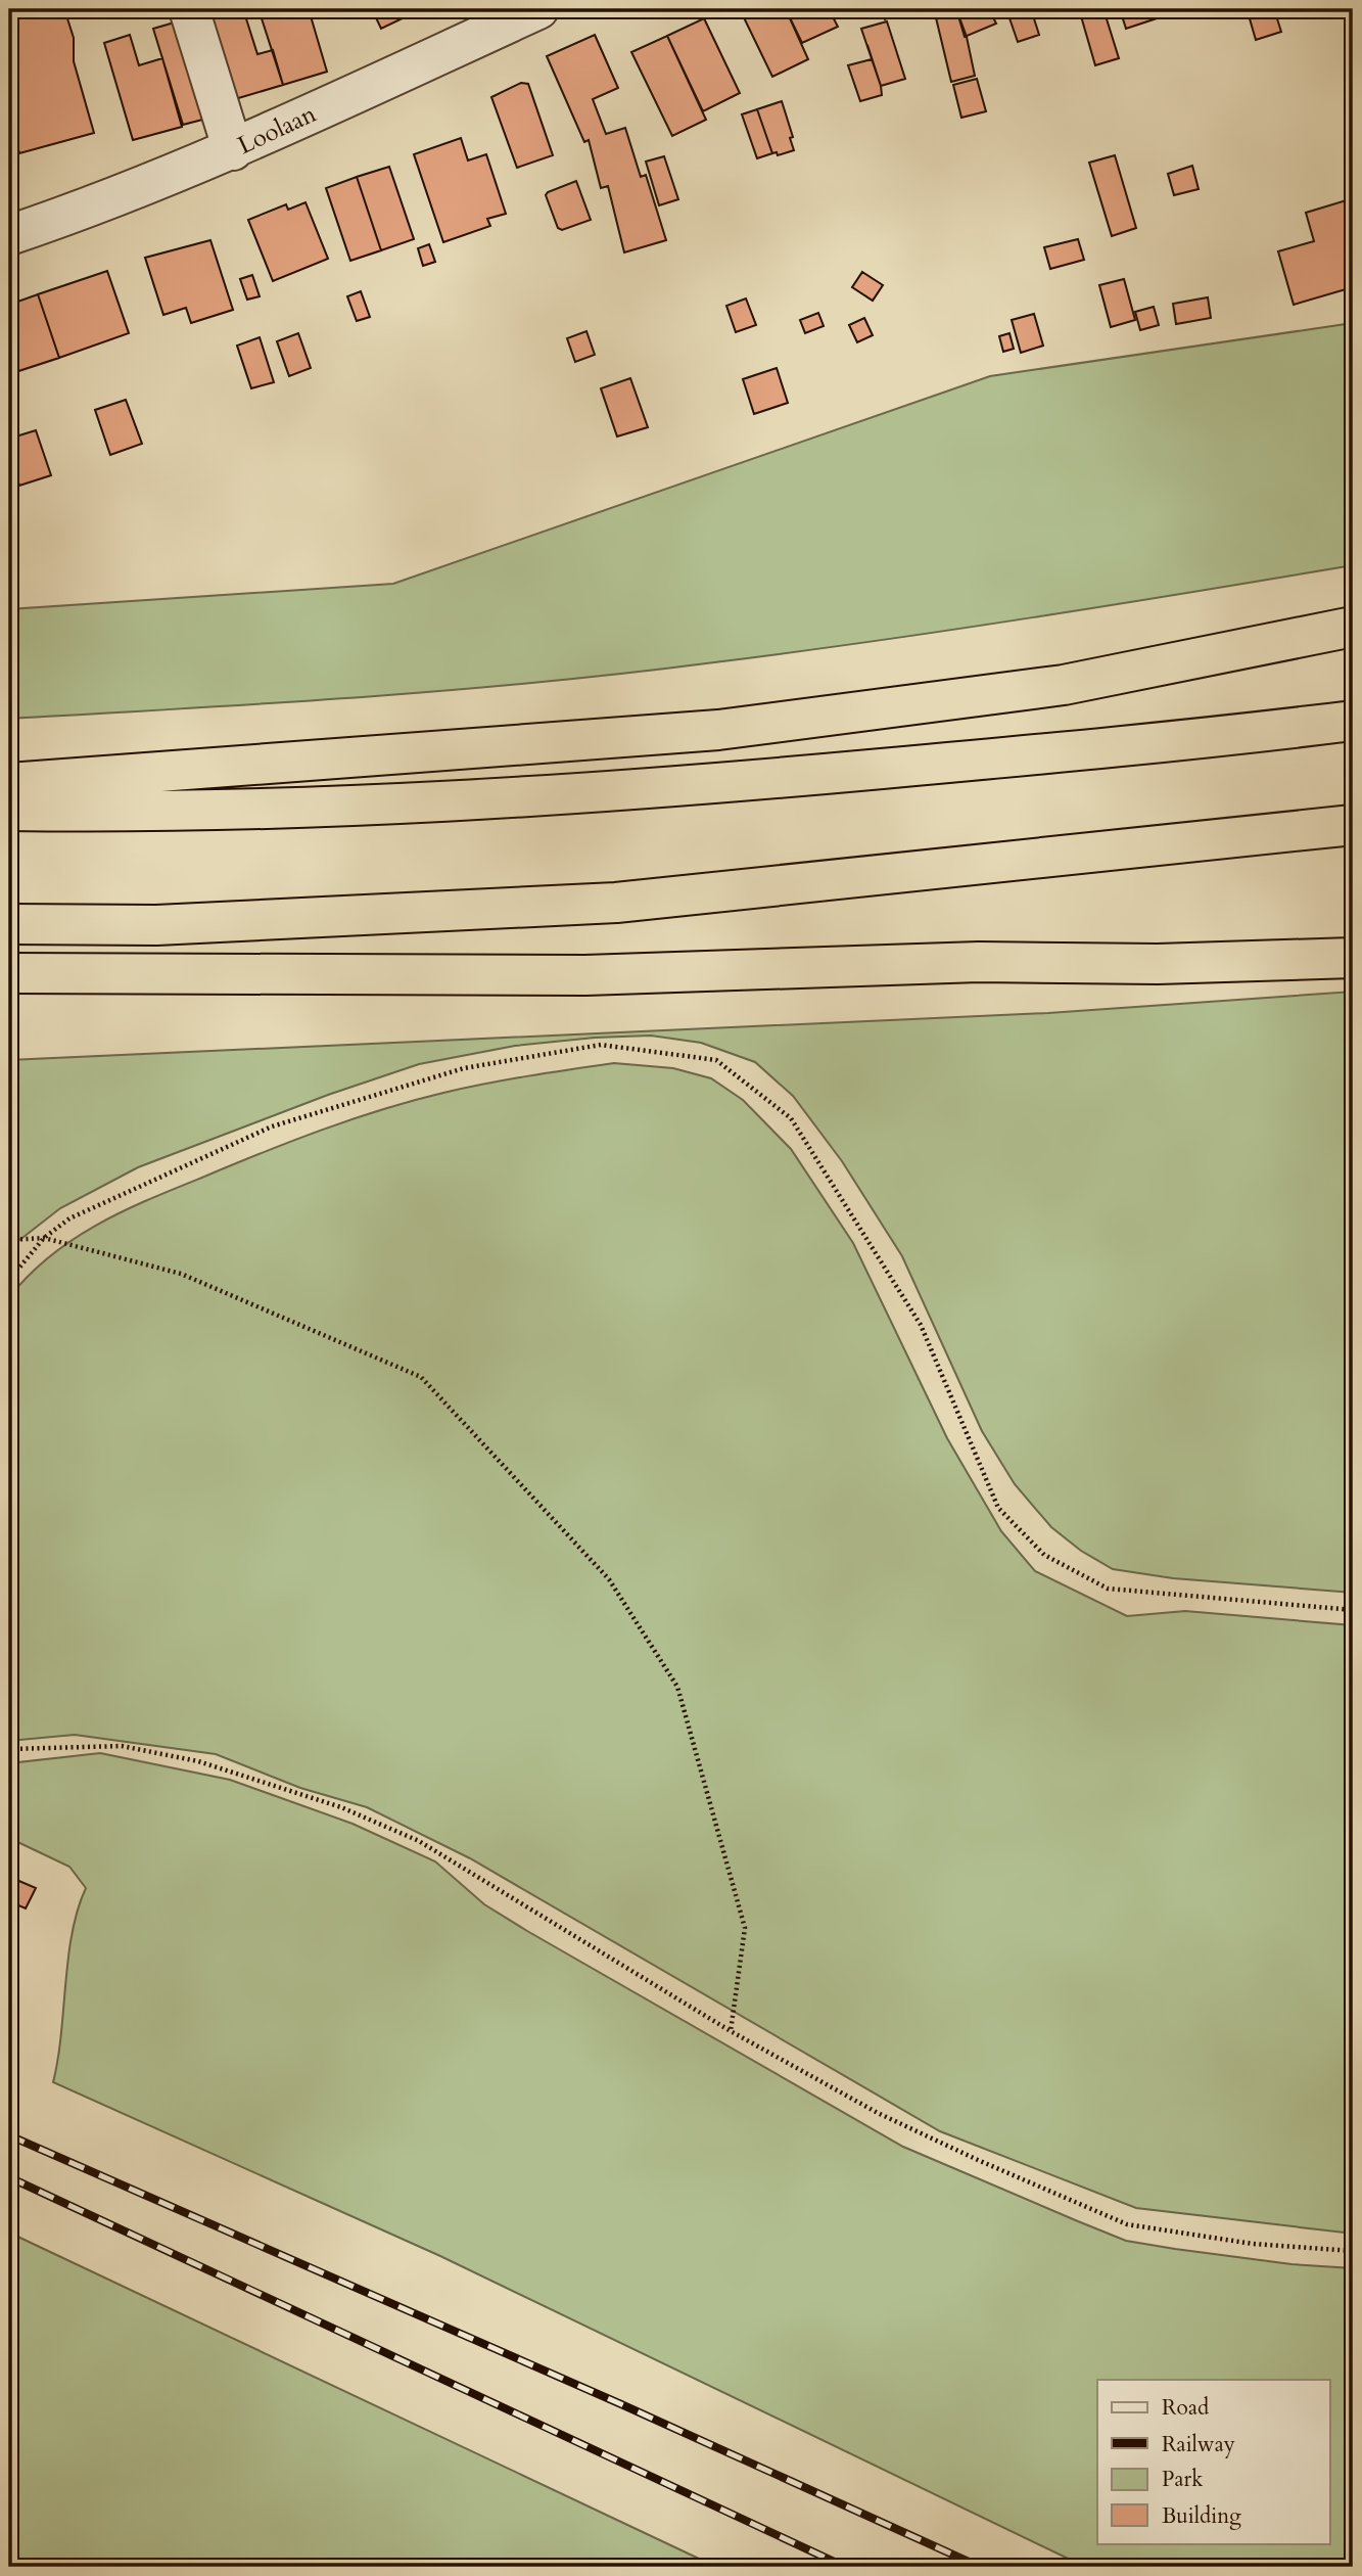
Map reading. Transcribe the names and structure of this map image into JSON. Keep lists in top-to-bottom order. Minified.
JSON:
{"streets":{"street":["Loolaan"]},"legend":["Road","Railway","Park","Building"]}
